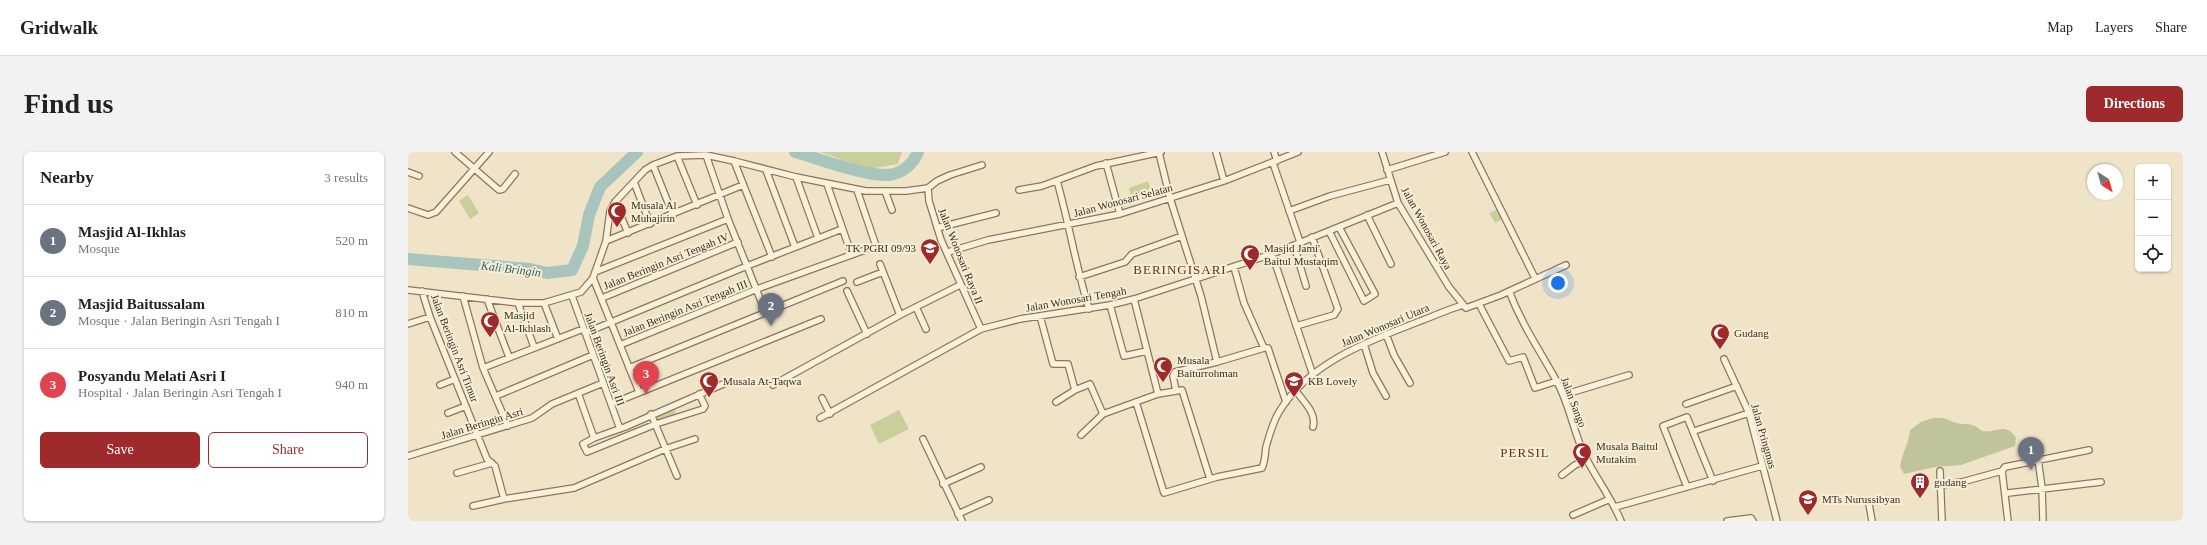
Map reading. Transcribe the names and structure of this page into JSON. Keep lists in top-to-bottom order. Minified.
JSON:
{"streets":{"street":["Jalan Wonosari Selatan","Jalan Wonosari Raya","Jalan Wonosari Raya II","Jalan Beringin Asri Tengah IV","Jalan Wonosari Tengah","Jalan Beringin Asri Tengah III","Jalan Wonosari Utara","Jalan Beringin Asri Timur","Jalan Beringin Asri III","Jalan Sango","Jalan Beringin Asri","Jalan Pringmas"]},"crossings":[["Jalan Wonosari Selatan","Jalan Wonosari Raya II"],["Jalan Wonosari Raya","Jalan Wonosari Tengah"],["Jalan Wonosari Raya","Jalan Wonosari Utara"],["Jalan Wonosari Raya II","Jalan Wonosari Tengah"],["Jalan Wonosari Utara","Jalan Sango"],["Jalan Beringin Asri Timur","Jalan Beringin Asri"],["Jalan Beringin Asri III","Jalan Beringin Asri"]],"districts":["BERINGISARI","PERSIL"],"water":["Kali Bringin"],"places":{"mosque":["Musala Al Muhajirin","Masjid Jami' Baitul Mustaqim","Masjid Al-Ikhlash","Gudang","Musala Baiturrohman","Musala At-Taqwa","Musala Baitul Mutakim"],"school or university":["TK PGRI 09/93","KB Lovely","MTs Nurussibyan"],"building":["gudang"]},"north":"bottom right","page":{"header":"Gridwalk","nav":["Map","Layers","Share"],"buttons":["Directions",["Save","Share"]],"title":"Find us","heading":["Nearby","3 results"],"map_buttons":["+","−"],"list":[{"mark":"1","name":"Masjid Al-Ikhlas","note":"Mosque","value":"520 m"},{"mark":"2","name":"Masjid Baitussalam","note":"Mosque · Jalan Beringin Asri Tengah I","value":"810 m"},{"mark":"3","name":"Posyandu Melati Asri I","note":"Hospital · Jalan Beringin Asri Tengah I","value":"940 m"}],"pins":["2","3","1"]}}
